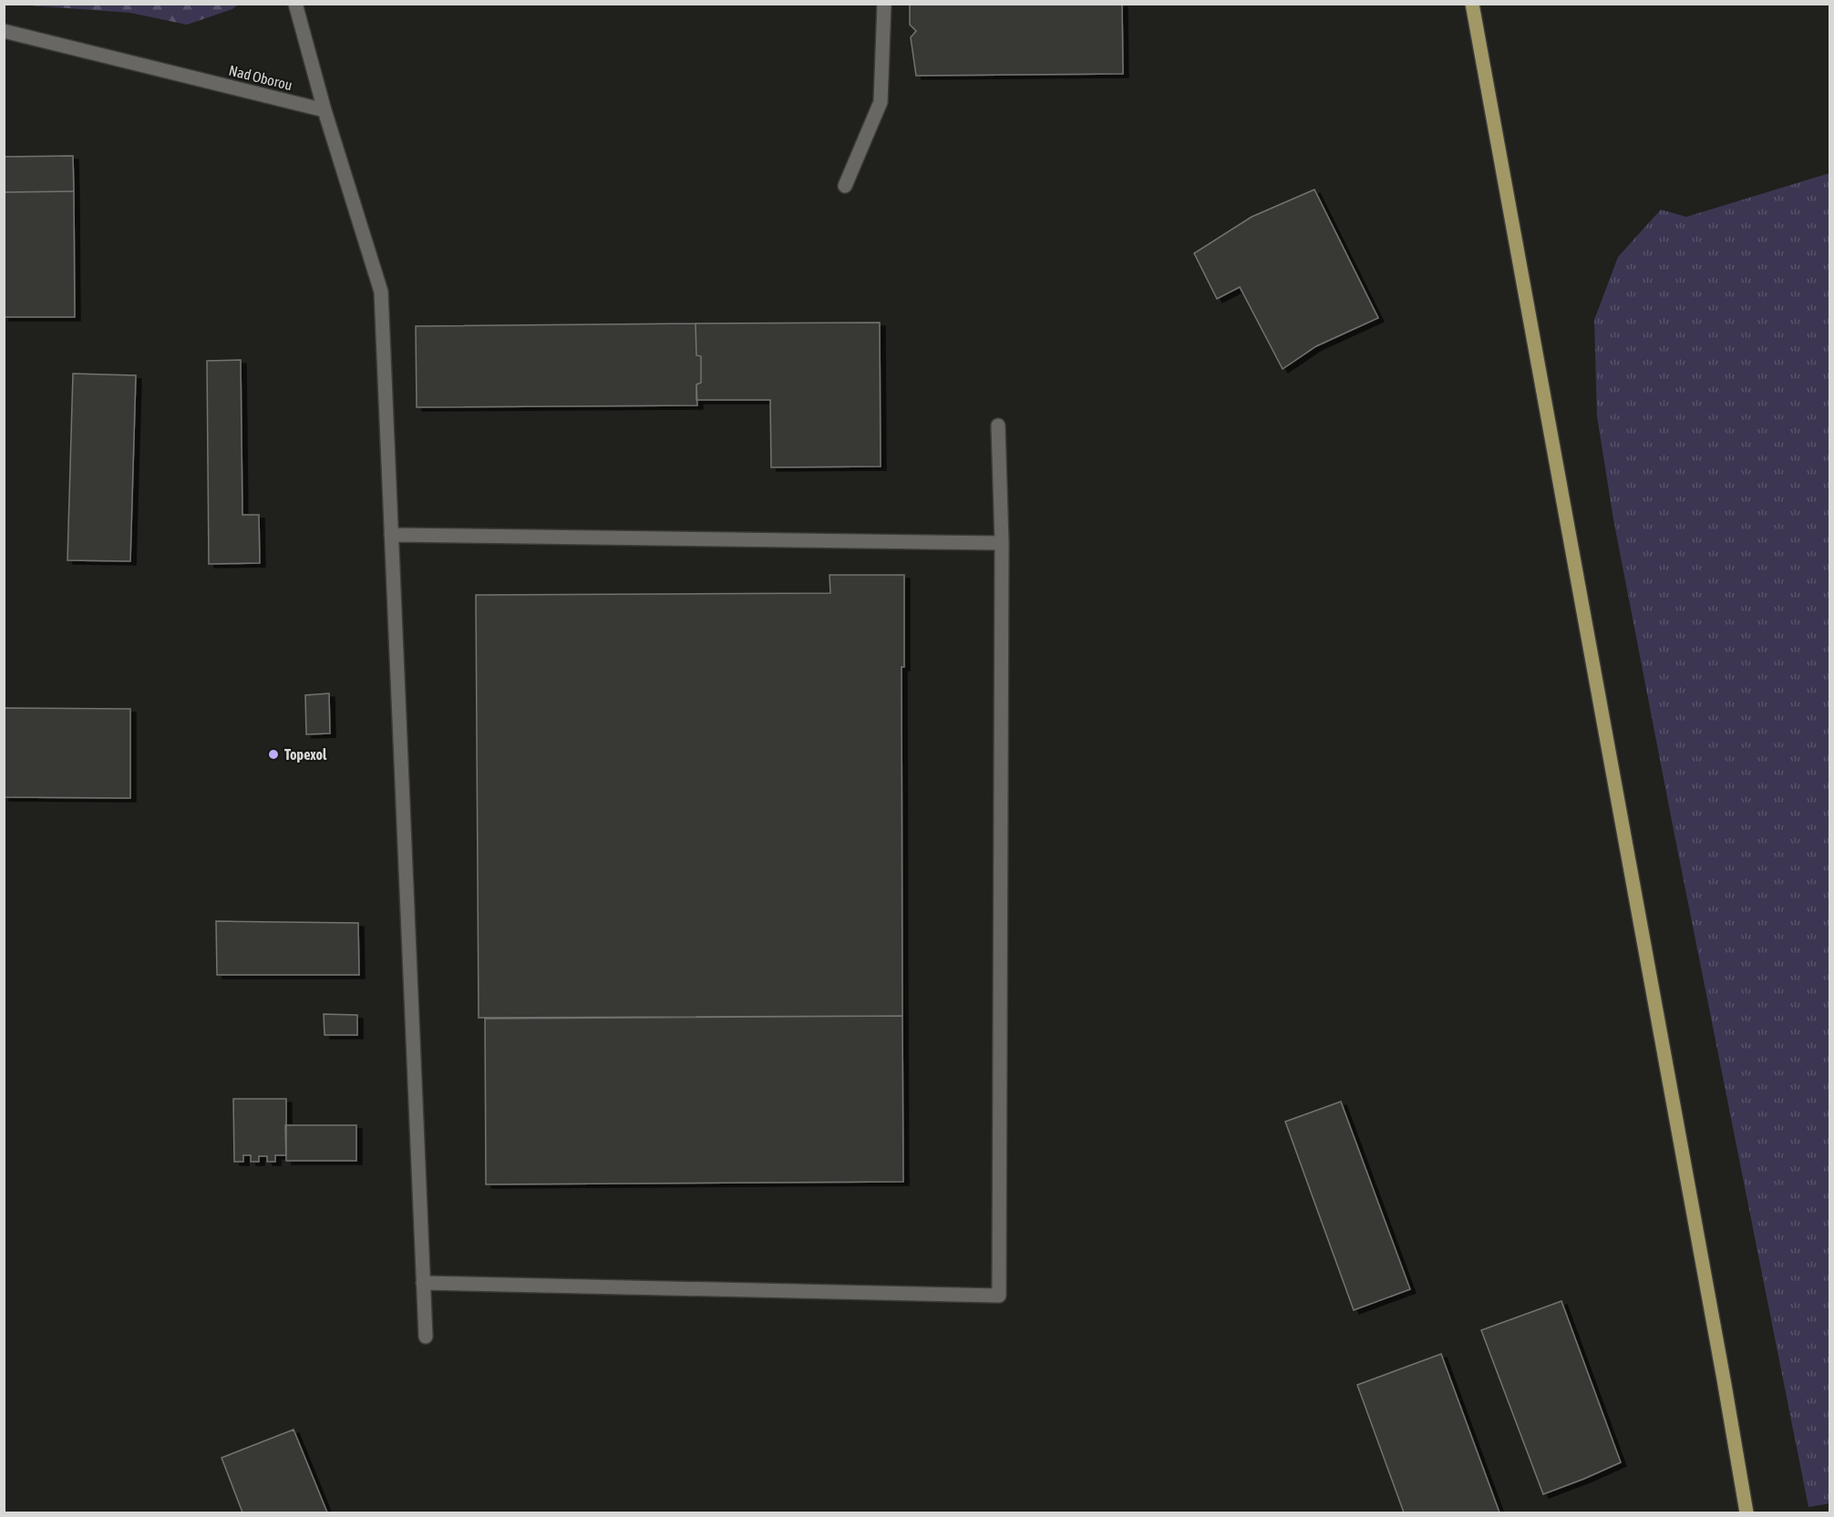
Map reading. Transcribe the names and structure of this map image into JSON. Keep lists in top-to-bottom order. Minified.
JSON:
{"streets":{"street":["Nad Oborou"]},"places":["Topexol"]}
